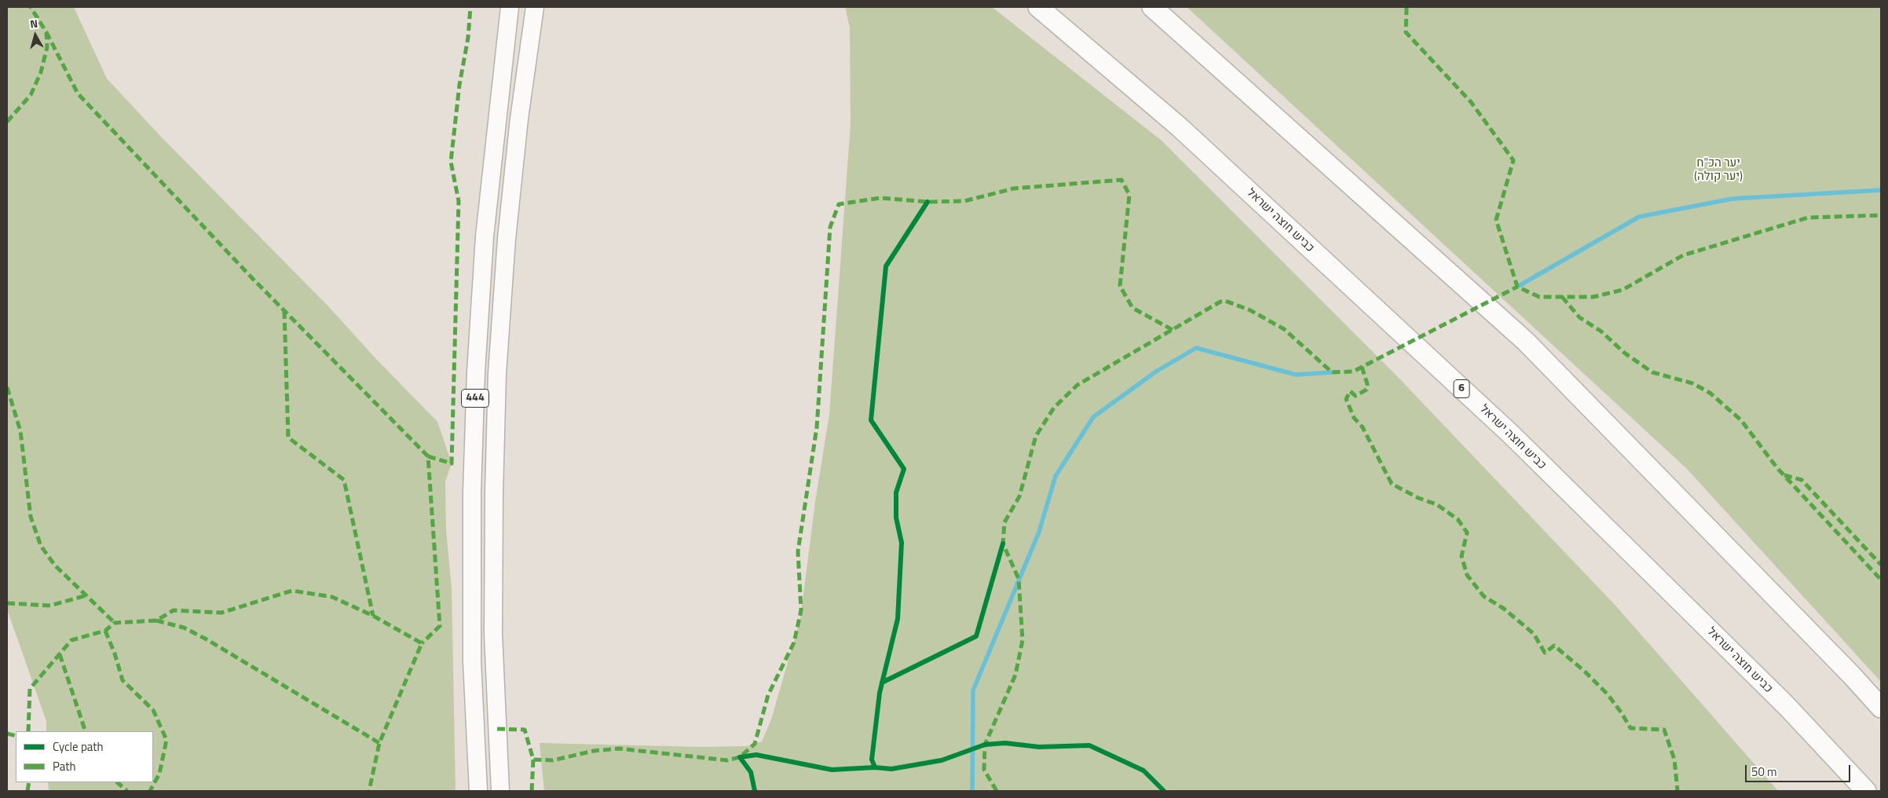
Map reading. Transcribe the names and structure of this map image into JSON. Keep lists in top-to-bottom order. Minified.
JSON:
{"streets":{"highway":["כביש חוצה ישראל","6"],"main road":["444"]},"parks":["יער הכ\"ח (יער קולה)"],"legend":["Cycle path","Path"],"scale_bar":"50 m","north":"top"}
